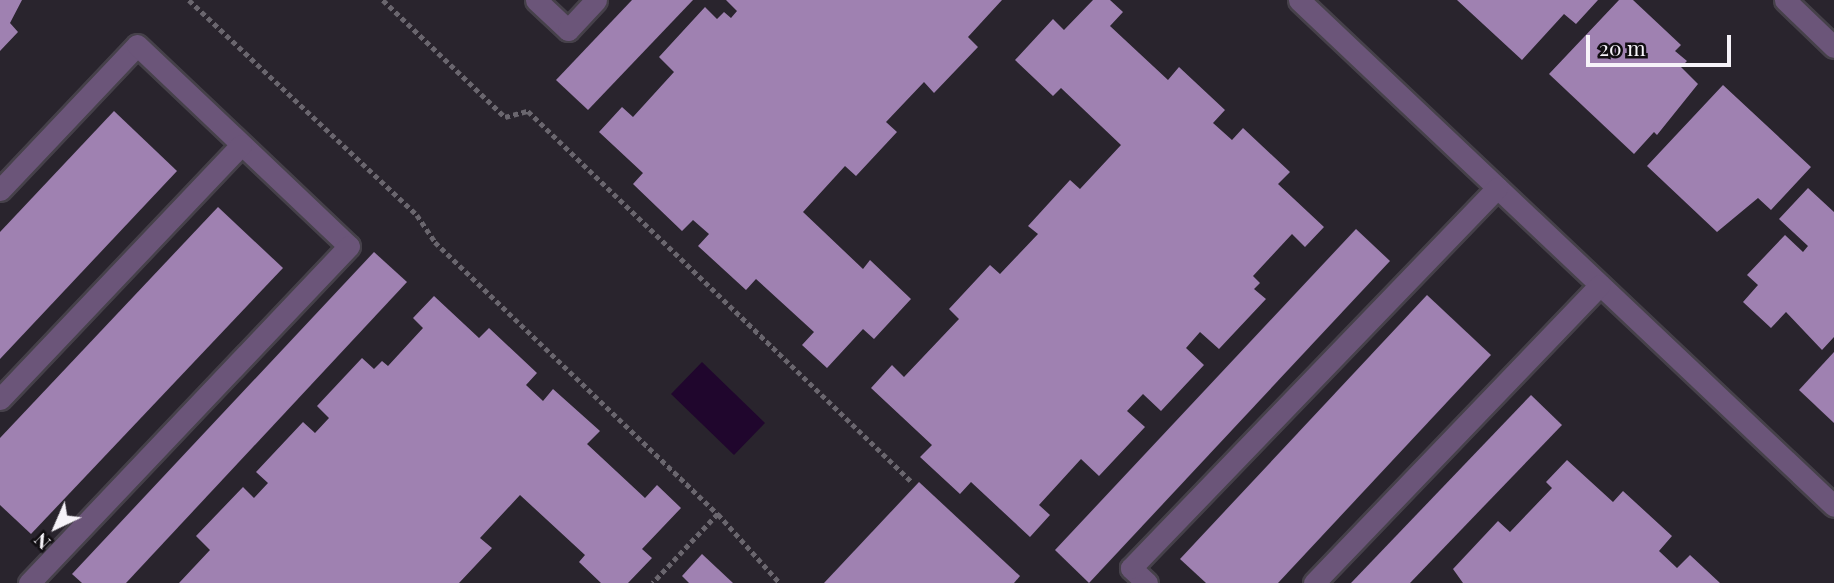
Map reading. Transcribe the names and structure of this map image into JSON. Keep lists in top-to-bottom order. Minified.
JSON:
{"scale_bar":"20 m","north":"bottom left"}
